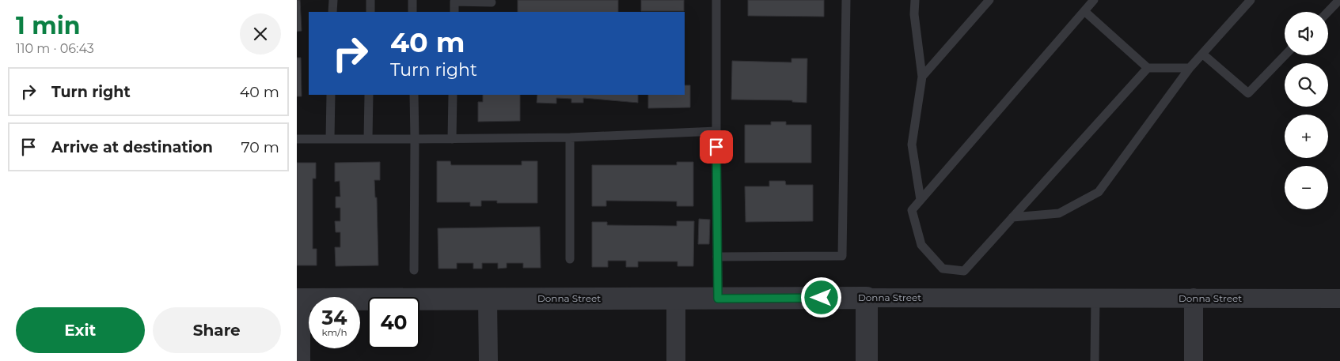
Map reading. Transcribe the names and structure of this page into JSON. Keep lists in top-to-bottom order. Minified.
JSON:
{"streets":{"street":["Donna Street"]},"page":{"heading":["1 min","110 m · 06:43"],"map_buttons":["+","−"],"turn":["40 m","Turn right"],"list":[{"name":"Turn right","value":"40 m"},{"name":"Arrive at destination","value":"70 m"}],"speed":"34 km/h","limit":"40","buttons":["Exit","Share"]}}
